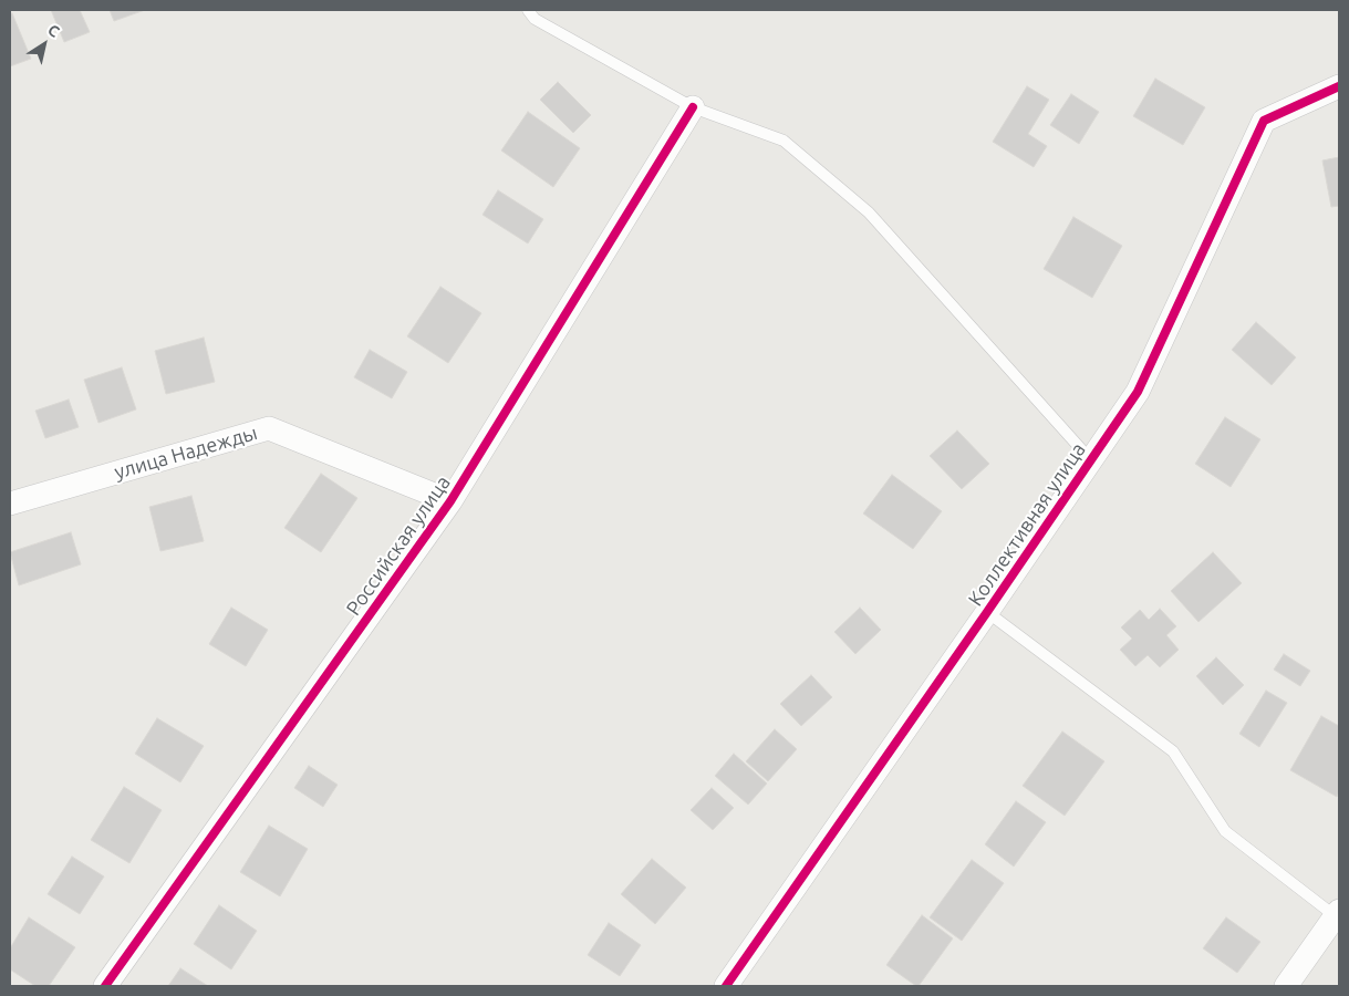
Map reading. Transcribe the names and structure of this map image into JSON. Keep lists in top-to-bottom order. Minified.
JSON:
{"streets":{"street":["улица Надежды","Коллективная улица","Российская улица"]},"crossings":[["улица Надежды","Российская улица"]],"north":"top right"}
